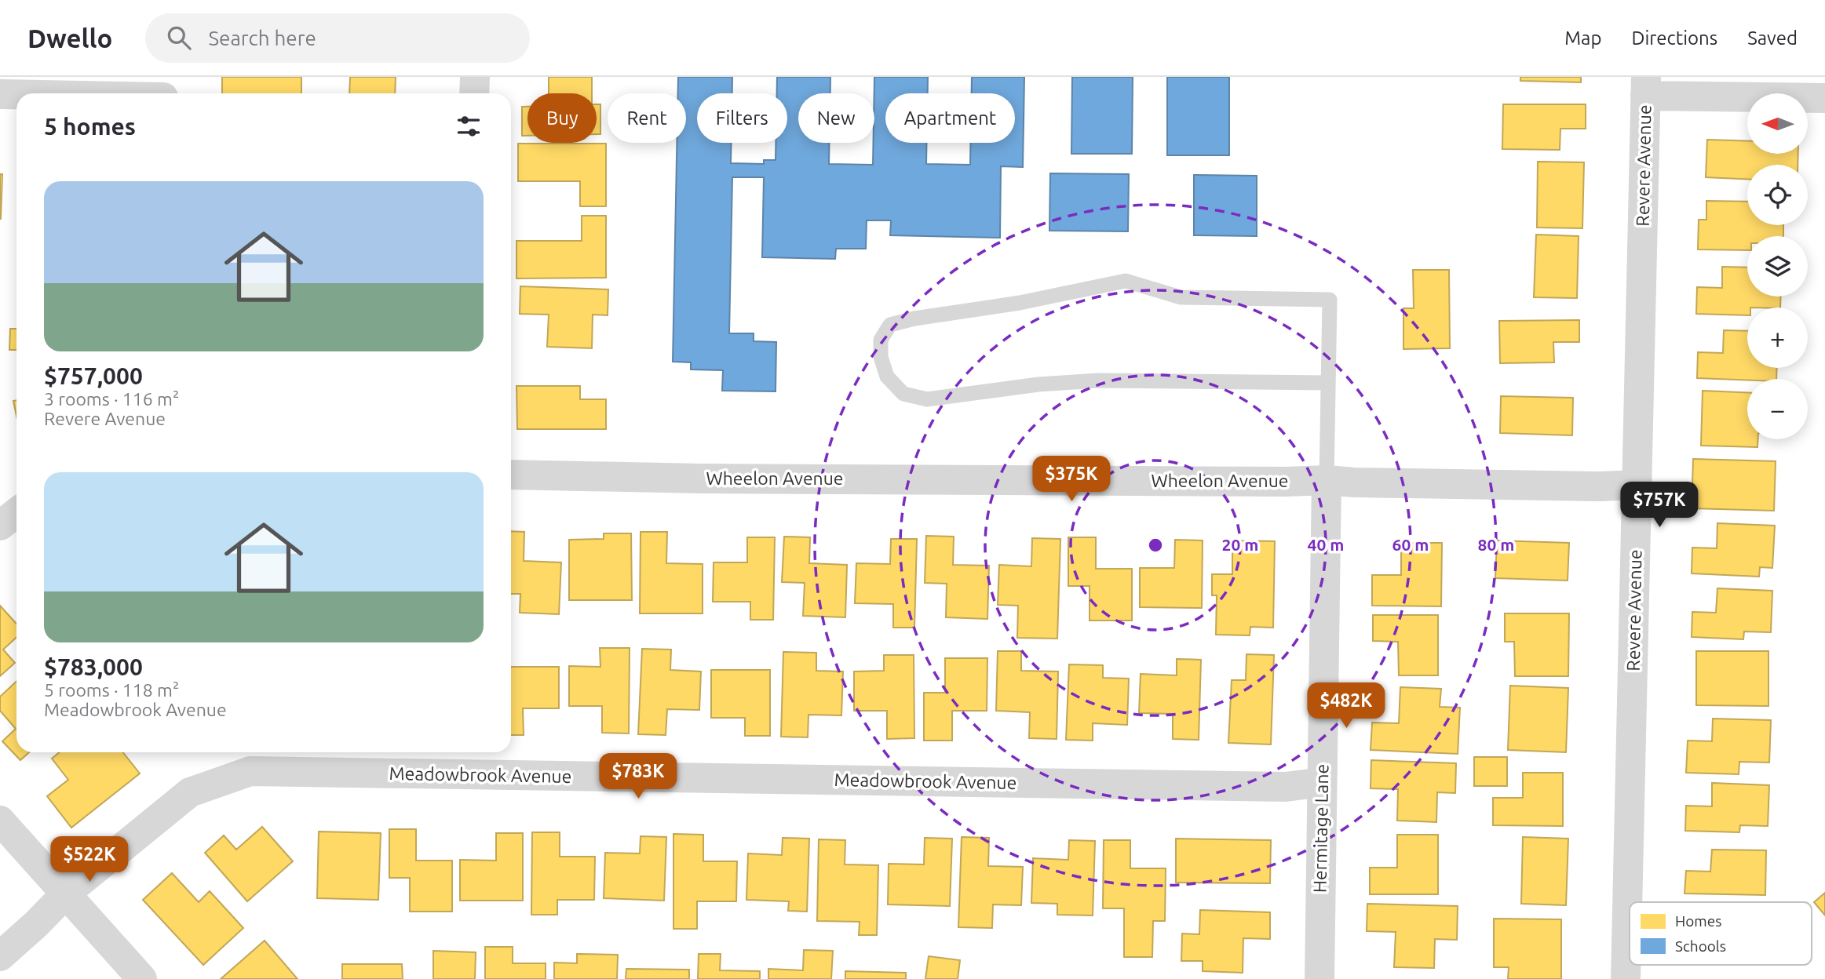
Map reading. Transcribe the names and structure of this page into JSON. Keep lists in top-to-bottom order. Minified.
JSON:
{"streets":{"street":["Revere Avenue","Wheelon Avenue","Meadowbrook Avenue","Hermitage Lane"]},"crossings":[["Revere Avenue","Wheelon Avenue"],["Wheelon Avenue","Hermitage Lane"],["Meadowbrook Avenue","Hermitage Lane"]],"legend":["Homes","Schools"],"north":"left","page":{"header":"Dwello","search":"Search here","nav":["Map","Directions","Saved"],"map_buttons":["+","−"],"chip":["Buy","Rent","Filters","New","Apartment"],"heading":"5 homes","list":[{"name":"$757,000","note":"3 rooms · 116 m² · Revere Avenue"},{"name":"$783,000","note":"5 rooms · 118 m² · Meadowbrook Avenue"}],"price":["$375K","$757K","$482K","$783K","$522K"]},"rings":["20 m","40 m","60 m","80 m"]}
